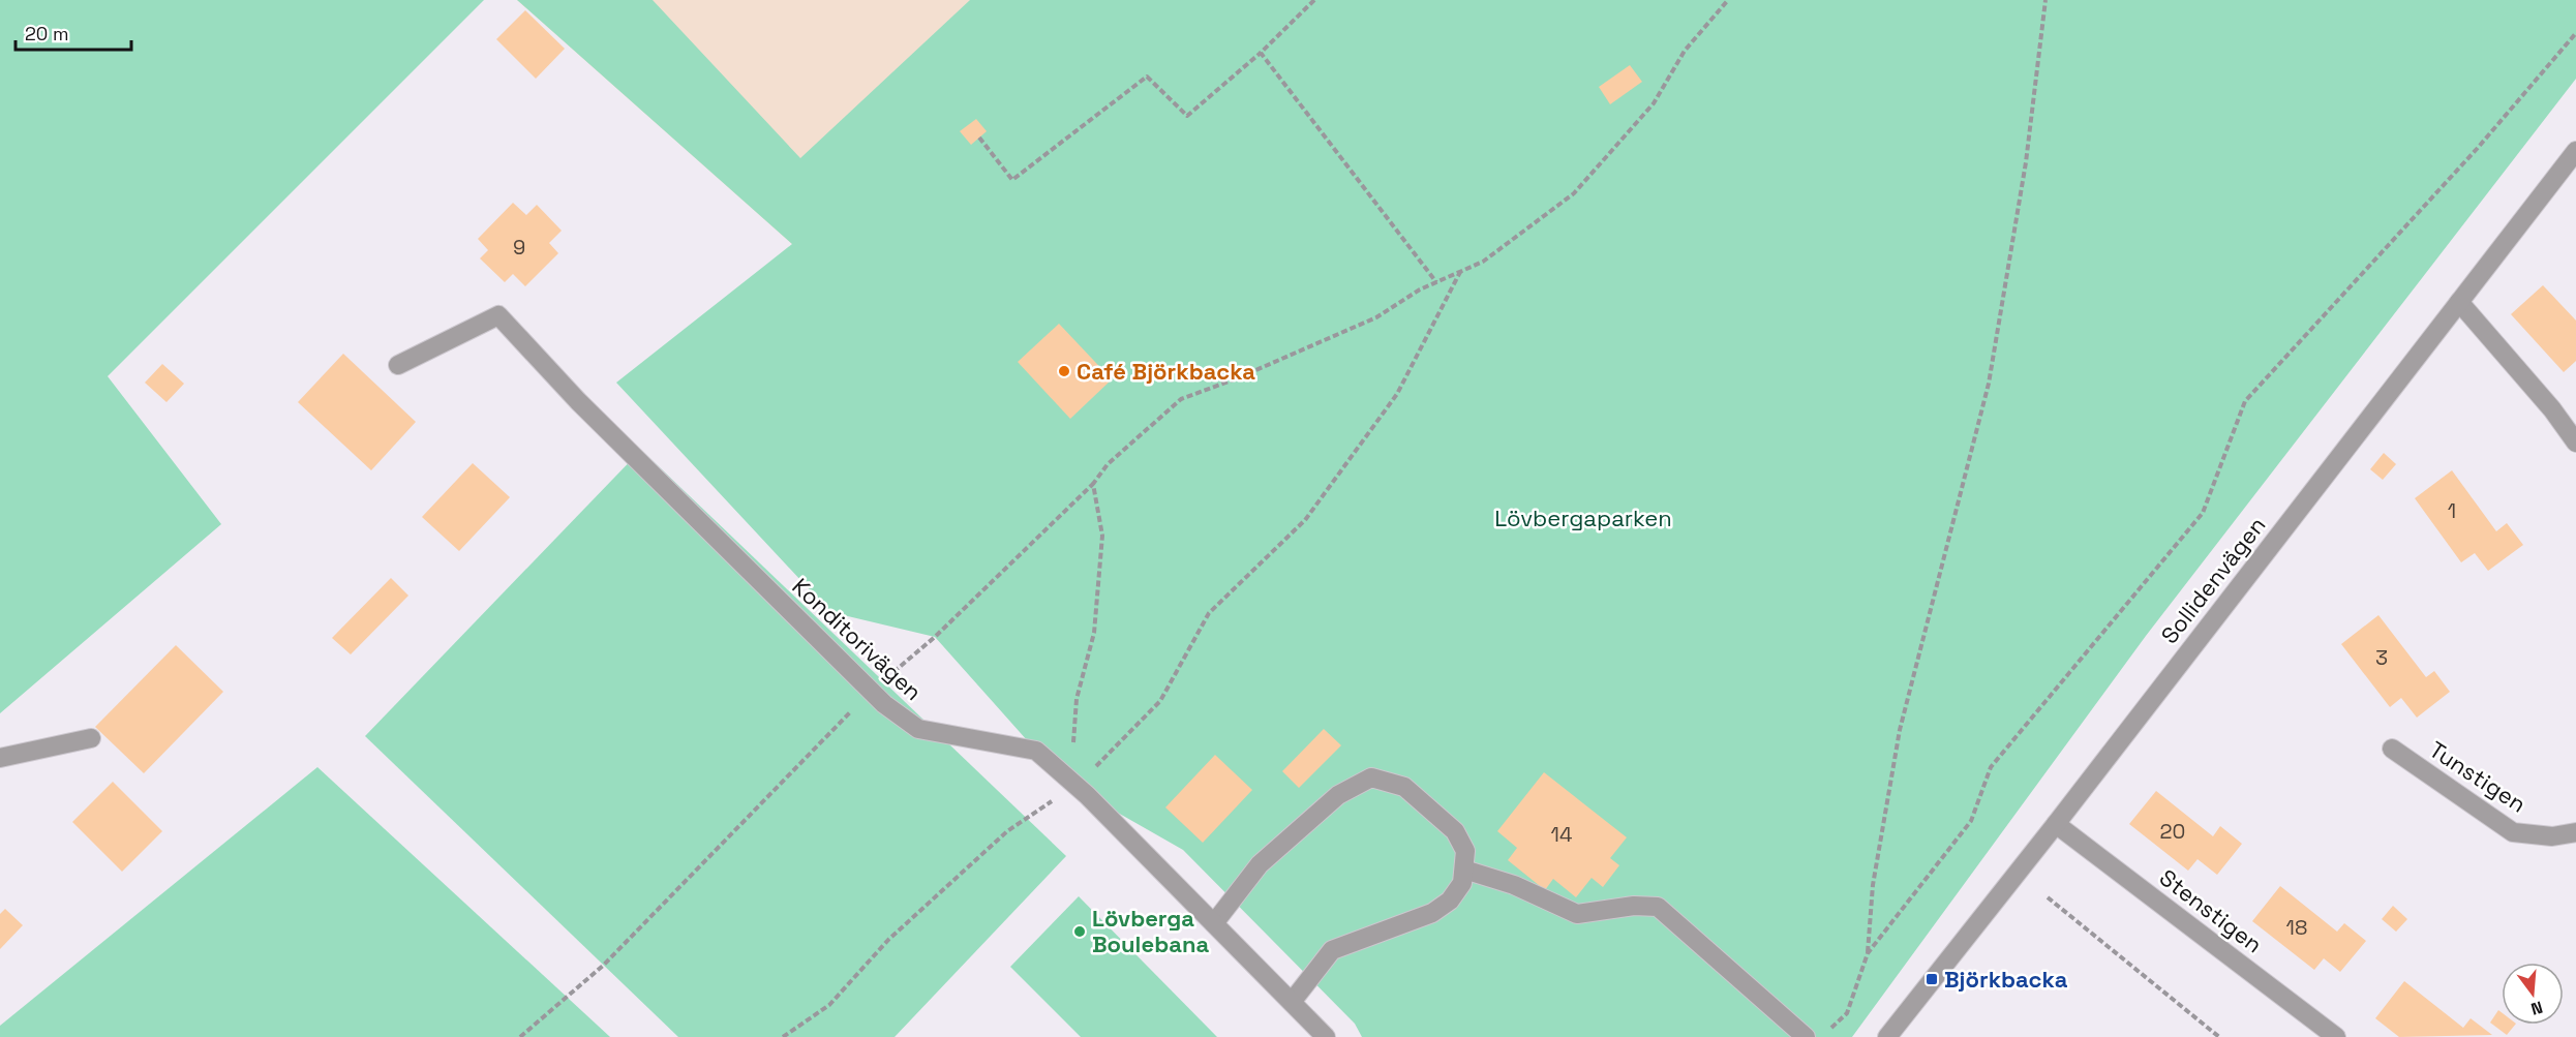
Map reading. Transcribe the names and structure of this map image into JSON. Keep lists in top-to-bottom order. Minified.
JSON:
{"streets":{"street":["Sollidenvägen","Konditorivägen","Tunstigen","Stenstigen"]},"crossings":[["Sollidenvägen","Stenstigen"]],"parks":["Lövbergaparken"],"places":{"other":["Café Björkbacka","Lövberga Boulebana"],"transit":["Björkbacka"]},"house_numbers":["9","1","3","20","14","18"],"scale_bar":"20 m","north":"bottom"}
